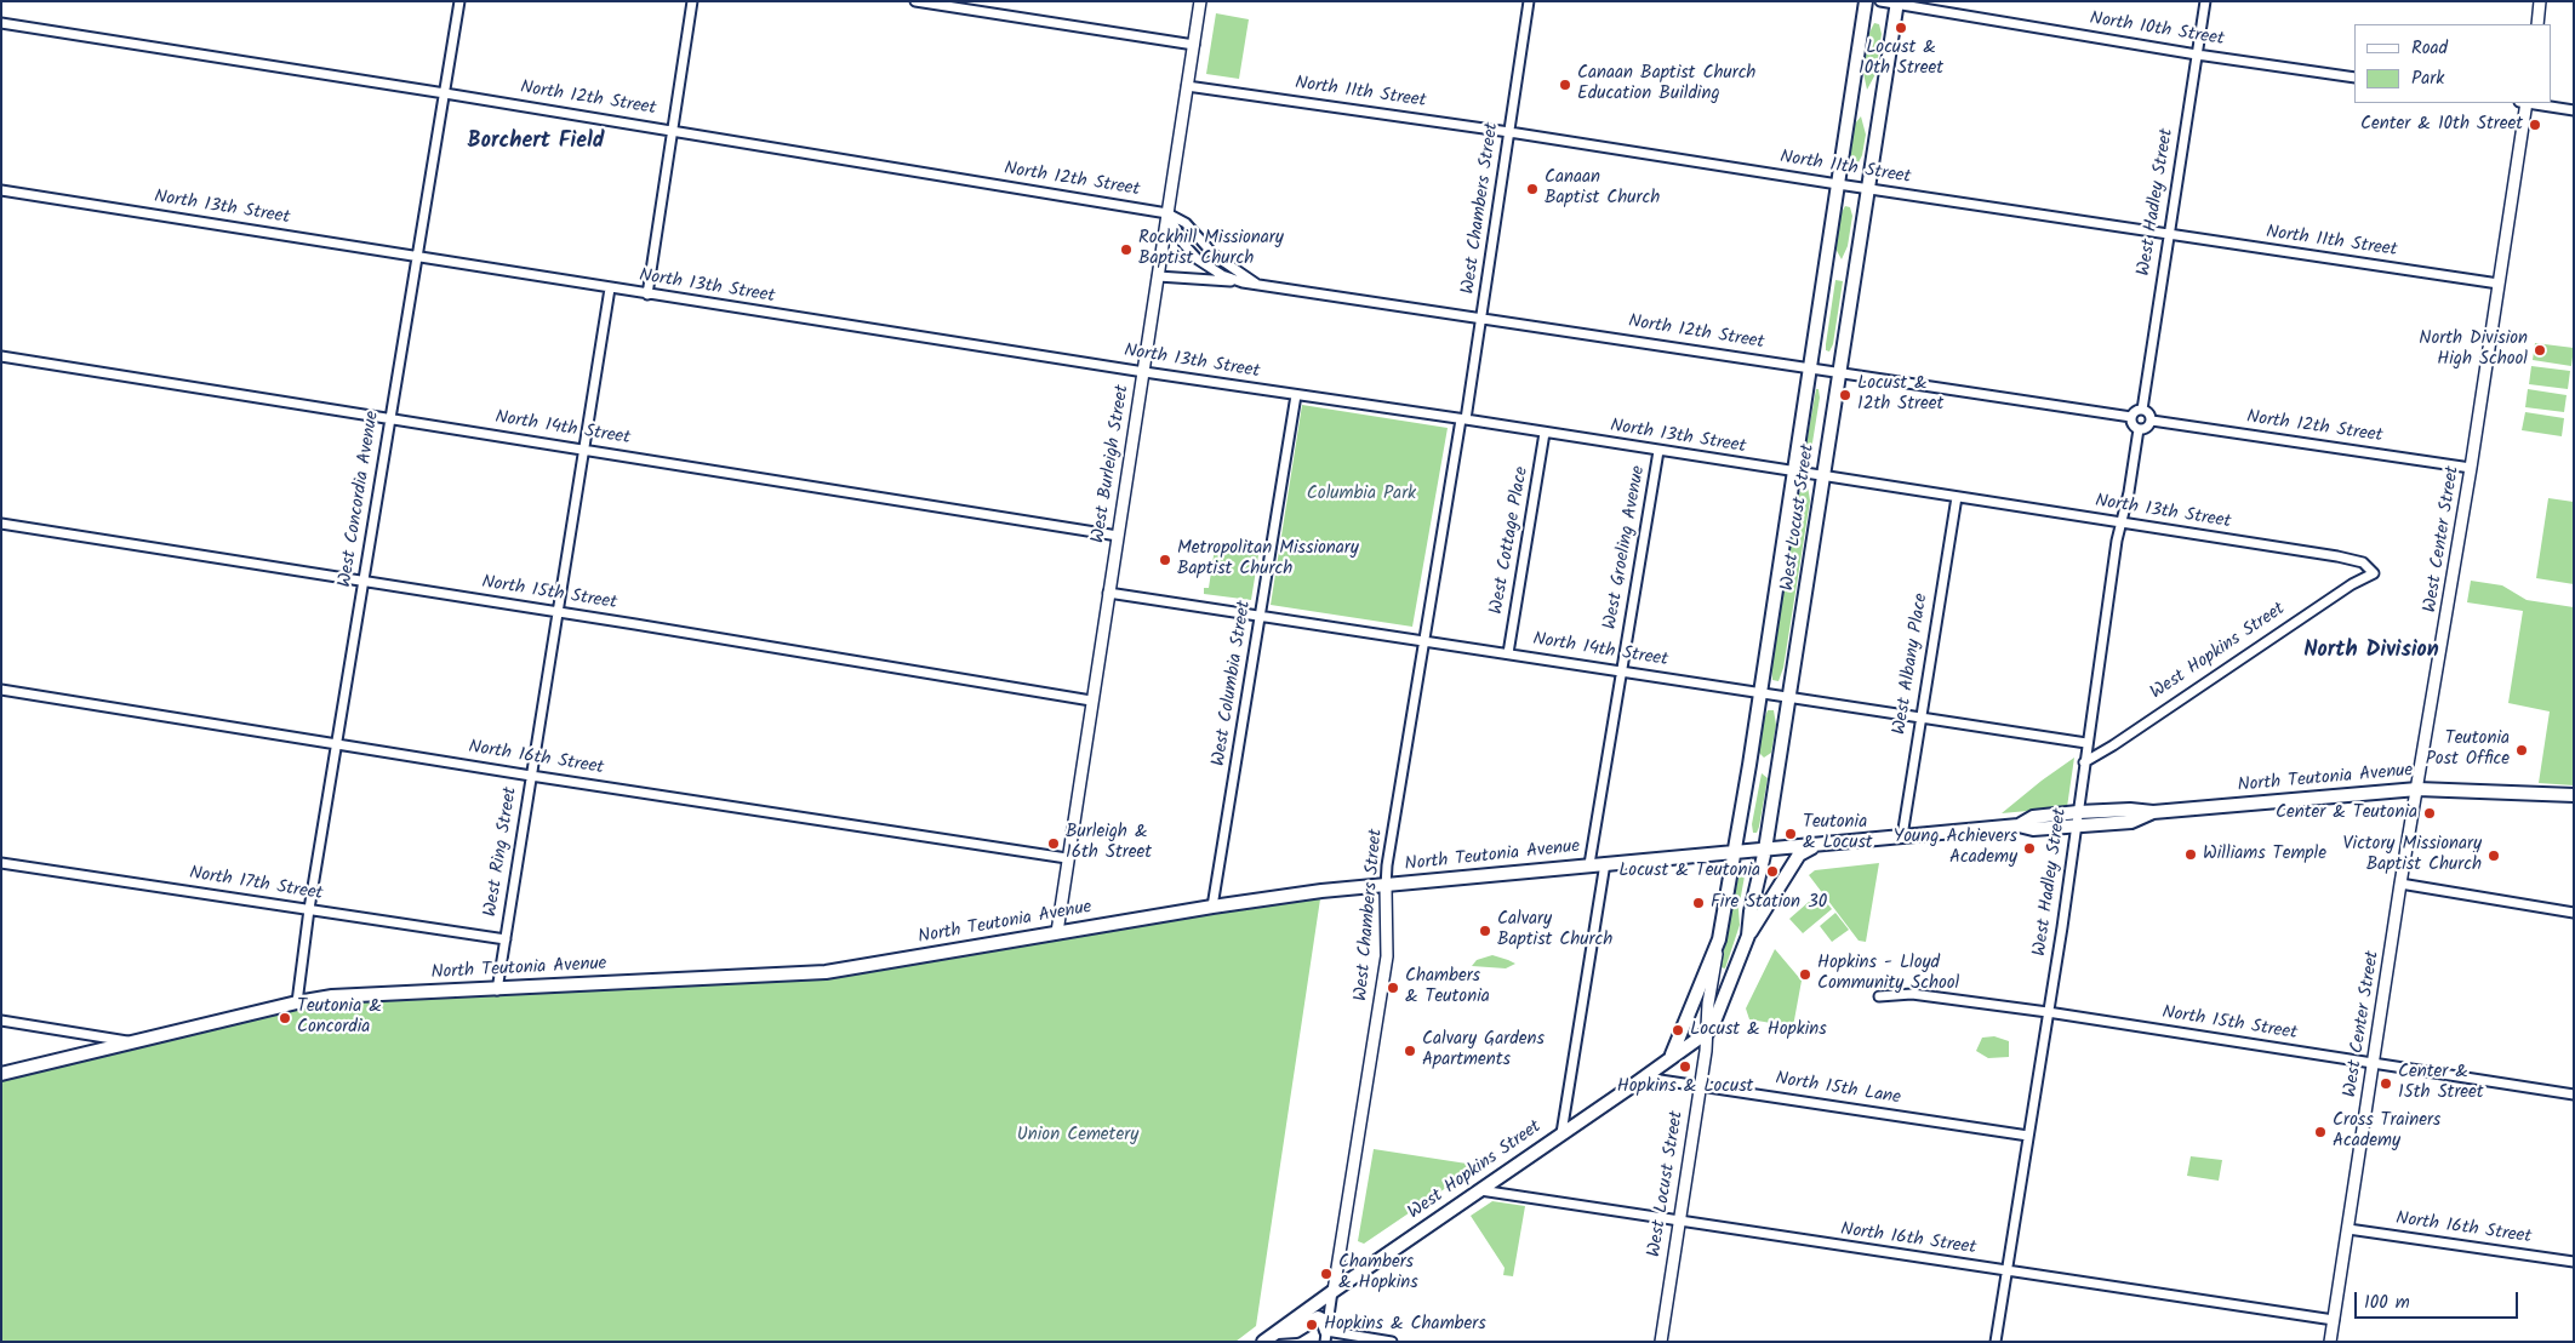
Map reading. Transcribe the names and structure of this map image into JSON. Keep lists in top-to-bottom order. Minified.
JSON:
{"streets":{"main road":["West Locust Street","West Hopkins Street","North Teutonia Avenue"],"street":["North 10th Street","North 11th Street","North 12th Street","West Hadley Street","North 13th Street","West Chambers Street","North 14th Street","West Burleigh Street","West Concordia Avenue","West Center Street","West Cottage Place","West Groeling Avenue","North 15th Street","West Albany Place","West Columbia Street","North 16th Street","West Ring Street","North 17th Street","North 15th Lane"]},"crossings":[["North 10th Street","West Hadley Street"],["North 10th Street","West Locust Street"],["North 11th Street","West Hadley Street"],["North 11th Street","West Chambers Street"],["North 11th Street","West Burleigh Street"],["North 11th Street","West Locust Street"],["North 11th Street","West Center Street"],["North 12th Street","West Hadley Street"],["North 12th Street","West Chambers Street"],["North 12th Street","West Burleigh Street"],["North 12th Street","West Concordia Avenue"],["North 12th Street","West Locust Street"],["North 12th Street","West Center Street"],["West Hadley Street","North 13th Street"],["West Hadley Street","North 14th Street"],["West Hadley Street","North 15th Street"],["West Hadley Street","West Hopkins Street"],["West Hadley Street","North 16th Street"],["West Hadley Street","North Teutonia Avenue"],["West Hadley Street","North 15th Lane"],["North 13th Street","West Chambers Street"],["North 13th Street","West Burleigh Street"],["North 13th Street","West Concordia Avenue"],["North 13th Street","West Locust Street"],["North 13th Street","West Cottage Place"],["North 13th Street","West Groeling Avenue"],["North 13th Street","West Hopkins Street"],["North 13th Street","West Albany Place"],["North 13th Street","West Columbia Street"],["North 13th Street","West Ring Street"],["West Chambers Street","North 14th Street"],["West Chambers Street","West Hopkins Street"],["West Chambers Street","North Teutonia Avenue"],["North 14th Street","West Burleigh Street"],["North 14th Street","West Concordia Avenue"],["North 14th Street","West Locust Street"],["North 14th Street","West Cottage Place"],["North 14th Street","West Groeling Avenue"],["North 14th Street","West Albany Place"],["North 14th Street","West Columbia Street"],["North 14th Street","West Ring Street"],["West Burleigh Street","North 15th Street"],["West Burleigh Street","North 16th Street"],["West Burleigh Street","North Teutonia Avenue"],["West Concordia Avenue","North 15th Street"],["West Concordia Avenue","North 16th Street"],["West Concordia Avenue","North Teutonia Avenue"],["West Concordia Avenue","North 17th Street"],["West Locust Street","West Hopkins Street"],["West Locust Street","North 16th Street"],["West Locust Street","North Teutonia Avenue"],["West Locust Street","North 15th Lane"],["West Center Street","North 15th Street"],["West Center Street","North 16th Street"],["West Center Street","North Teutonia Avenue"],["West Groeling Avenue","North Teutonia Avenue"],["North 15th Street","West Ring Street"],["West Hopkins Street","North 16th Street"],["West Hopkins Street","North 15th Lane"],["West Albany Place","North Teutonia Avenue"],["West Columbia Street","North Teutonia Avenue"],["North 16th Street","West Ring Street"],["North Teutonia Avenue","West Ring Street"],["West Ring Street","North 17th Street"]],"districts":["Borchert Field","North Division"],"parks":["Columbia Park","Union Cemetery"],"places":["Locust & 10th Street","Canaan Baptist Church Education Building","Center & 10th Street","Canaan Baptist Church","Rockhill Missionary Baptist Church","North Division High School","Locust & 12th Street","Metropolitan Missionary Baptist Church","Teutonia Post Office","Center & Teutonia","Teutonia & Locust","Burleigh & 16th Street","Young Achievers Academy","Williams Temple","Victory Missionary Baptist Church","Locust & Teutonia","Fire Station 30","Calvary Baptist Church","Hopkins - Lloyd Community School","Chambers & Teutonia","Teutonia & Concordia","Locust & Hopkins","Calvary Gardens Apartments","Hopkins & Locust","Center & 15th Street","Cross Trainers Academy","Chambers & Hopkins","Hopkins & Chambers"],"legend":["Road","Park"],"scale_bar":"100 m"}
